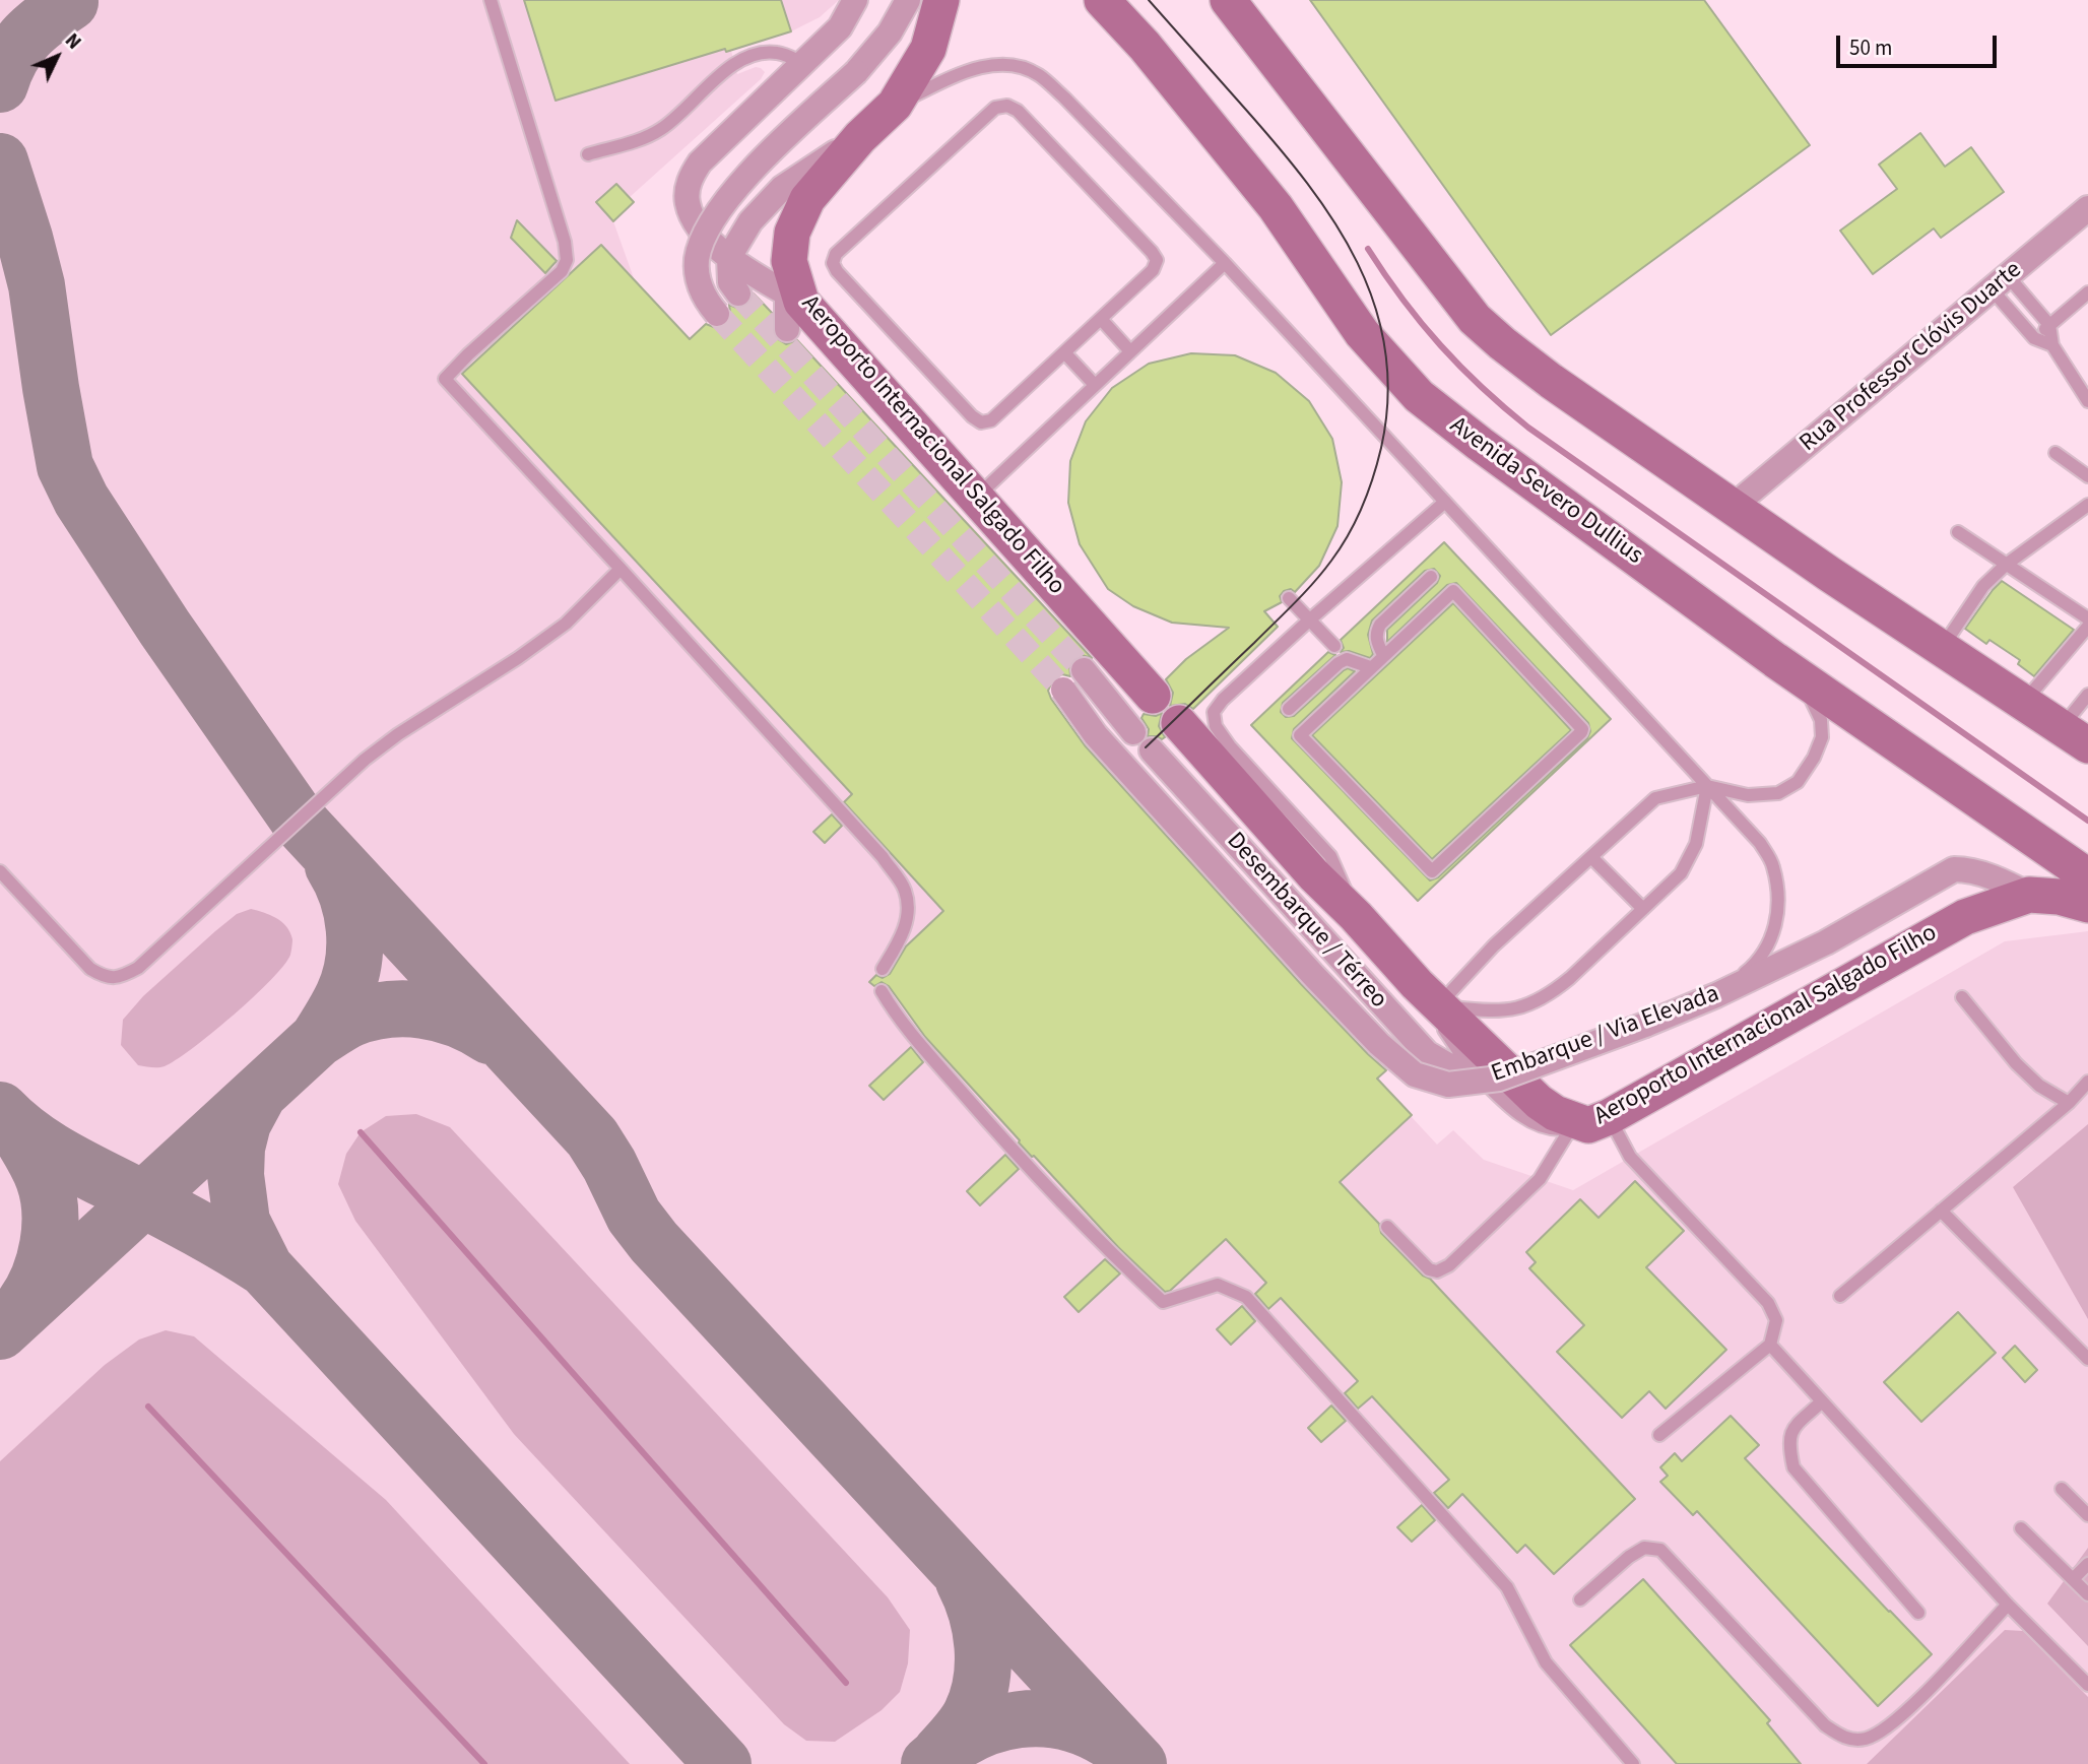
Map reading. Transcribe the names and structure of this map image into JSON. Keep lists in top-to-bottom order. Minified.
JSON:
{"streets":{"main road":["Aeroporto Internacional Salgado Filho","Avenida Severo Dullius"],"street":["Rua Professor Clóvis Duarte","Desembarque / Térreo","Embarque / Via Elevada"]},"crossings":[["Aeroporto Internacional Salgado Filho","Embarque / Via Elevada"]],"scale_bar":"50 m","north":"top right"}
